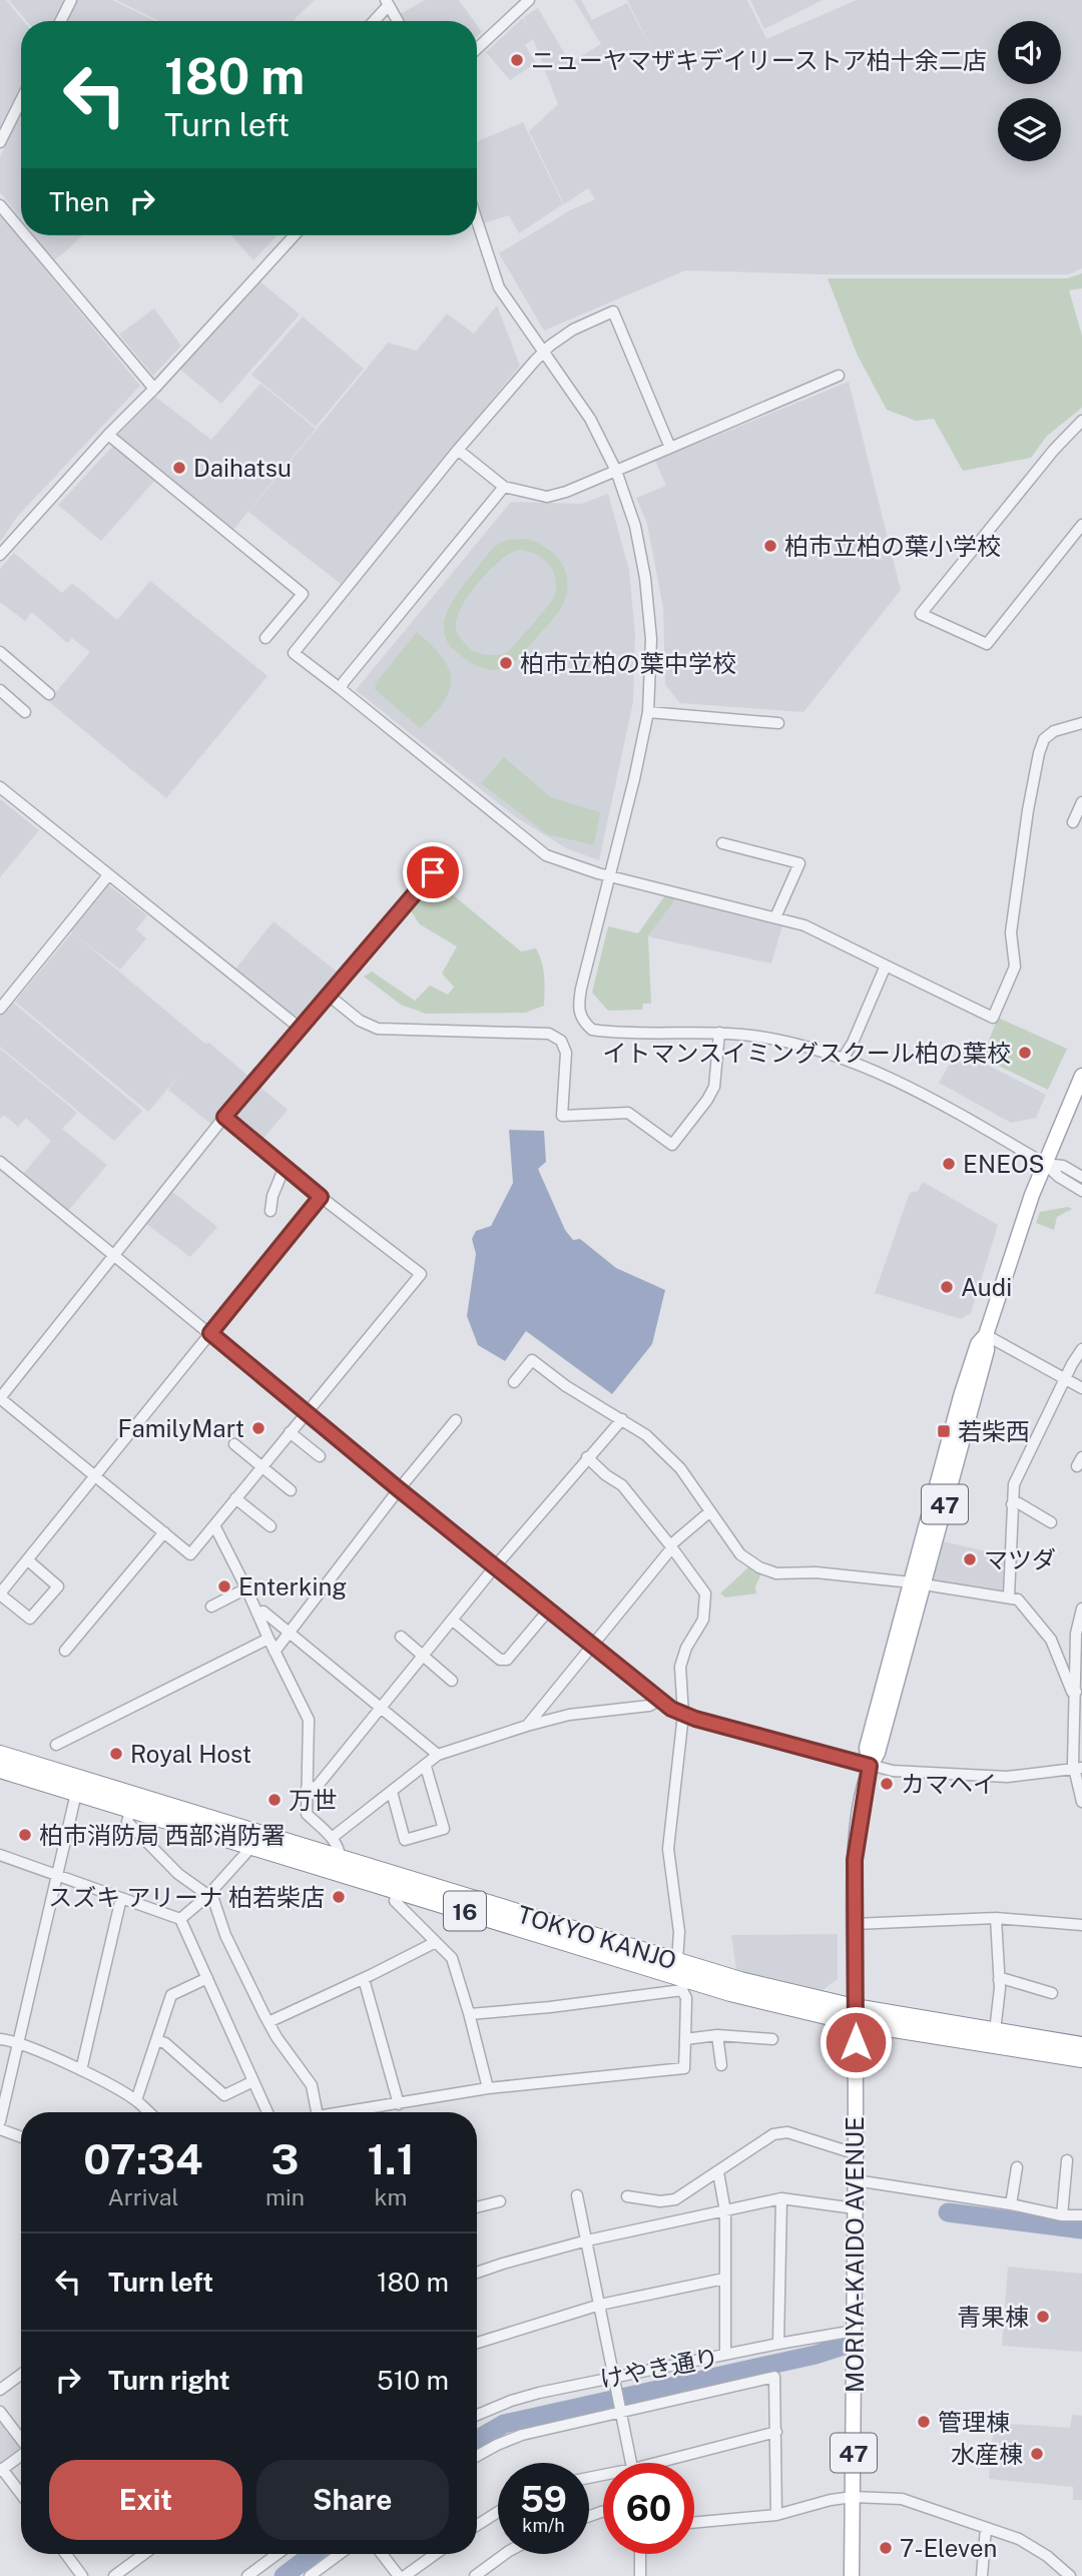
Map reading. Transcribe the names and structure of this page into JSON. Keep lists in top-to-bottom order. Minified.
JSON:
{"streets":{"highway":["16","TOKYO KANJO"],"main road":["47","MORIYA-KAIDO AVENUE"],"street":["けやき通り"]},"crossings":[["TOKYO KANJO","MORIYA-KAIDO AVENUE"],["MORIYA-KAIDO AVENUE","けやき通り"]],"places":{"other":["ニューヤマザキデイリーストア柏十余二店","Daihatsu","柏市立柏の葉小学校","柏市立柏の葉中学校","イトマンスイミングスクール柏の葉校","ENEOS","Audi","FamilyMart","マツダ","Enterking","Royal Host","カマヘイ","万世","柏市消防局 西部消防署","スズキ アリーナ 柏若柴店","青果棟","管理棟","水産棟","7-Eleven"],"transit":["若柴西"]},"page":{"turn":["180 m","Turn left"],"then":"Then","eta":["07:34","Arrival","3","min","1.1","km"],"list":[{"name":"Turn left","value":"180 m"},{"name":"Turn right","value":"510 m"}],"buttons":["Exit","Share"],"speed":"59 km/h","limit":"60"}}
